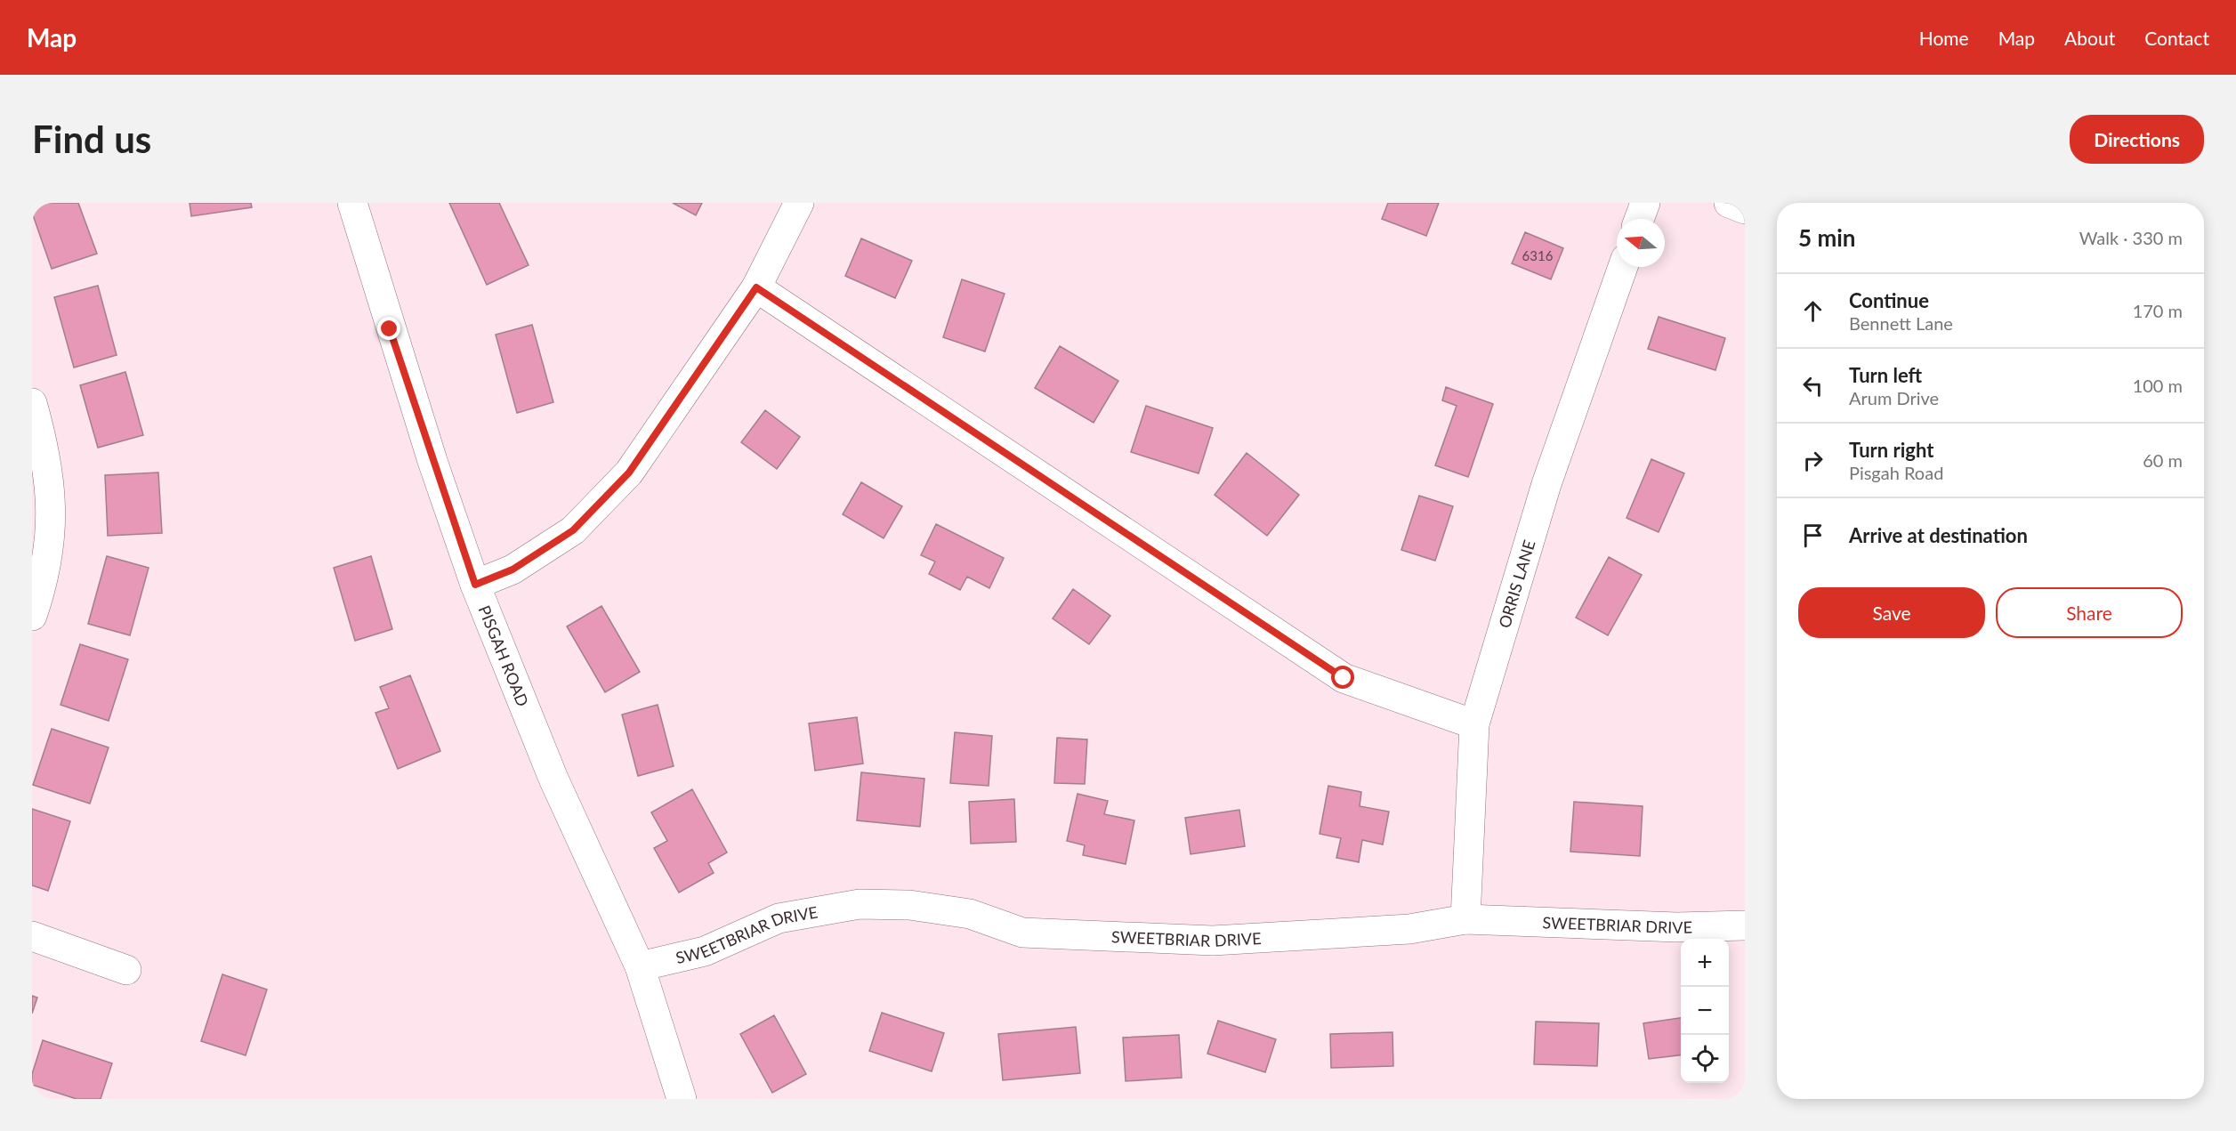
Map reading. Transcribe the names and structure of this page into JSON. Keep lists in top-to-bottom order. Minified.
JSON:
{"streets":{"street":["ORRIS LANE","PISGAH ROAD","SWEETBRIAR DRIVE"]},"crossings":[["ORRIS LANE","SWEETBRIAR DRIVE"],["PISGAH ROAD","SWEETBRIAR DRIVE"]],"house_numbers":["6316"],"north":"left","page":{"header":"Map","nav":["Home","Map","About","Contact"],"buttons":["Directions",["Save","Share"]],"title":"Find us","heading":["5 min","Walk · 330 m"],"list":[["Continue","Bennett Lane","170 m"],["Turn left","Arum Drive","100 m"],["Turn right","Pisgah Road","60 m"],"Arrive at destination"],"map_buttons":["+","−"]}}
